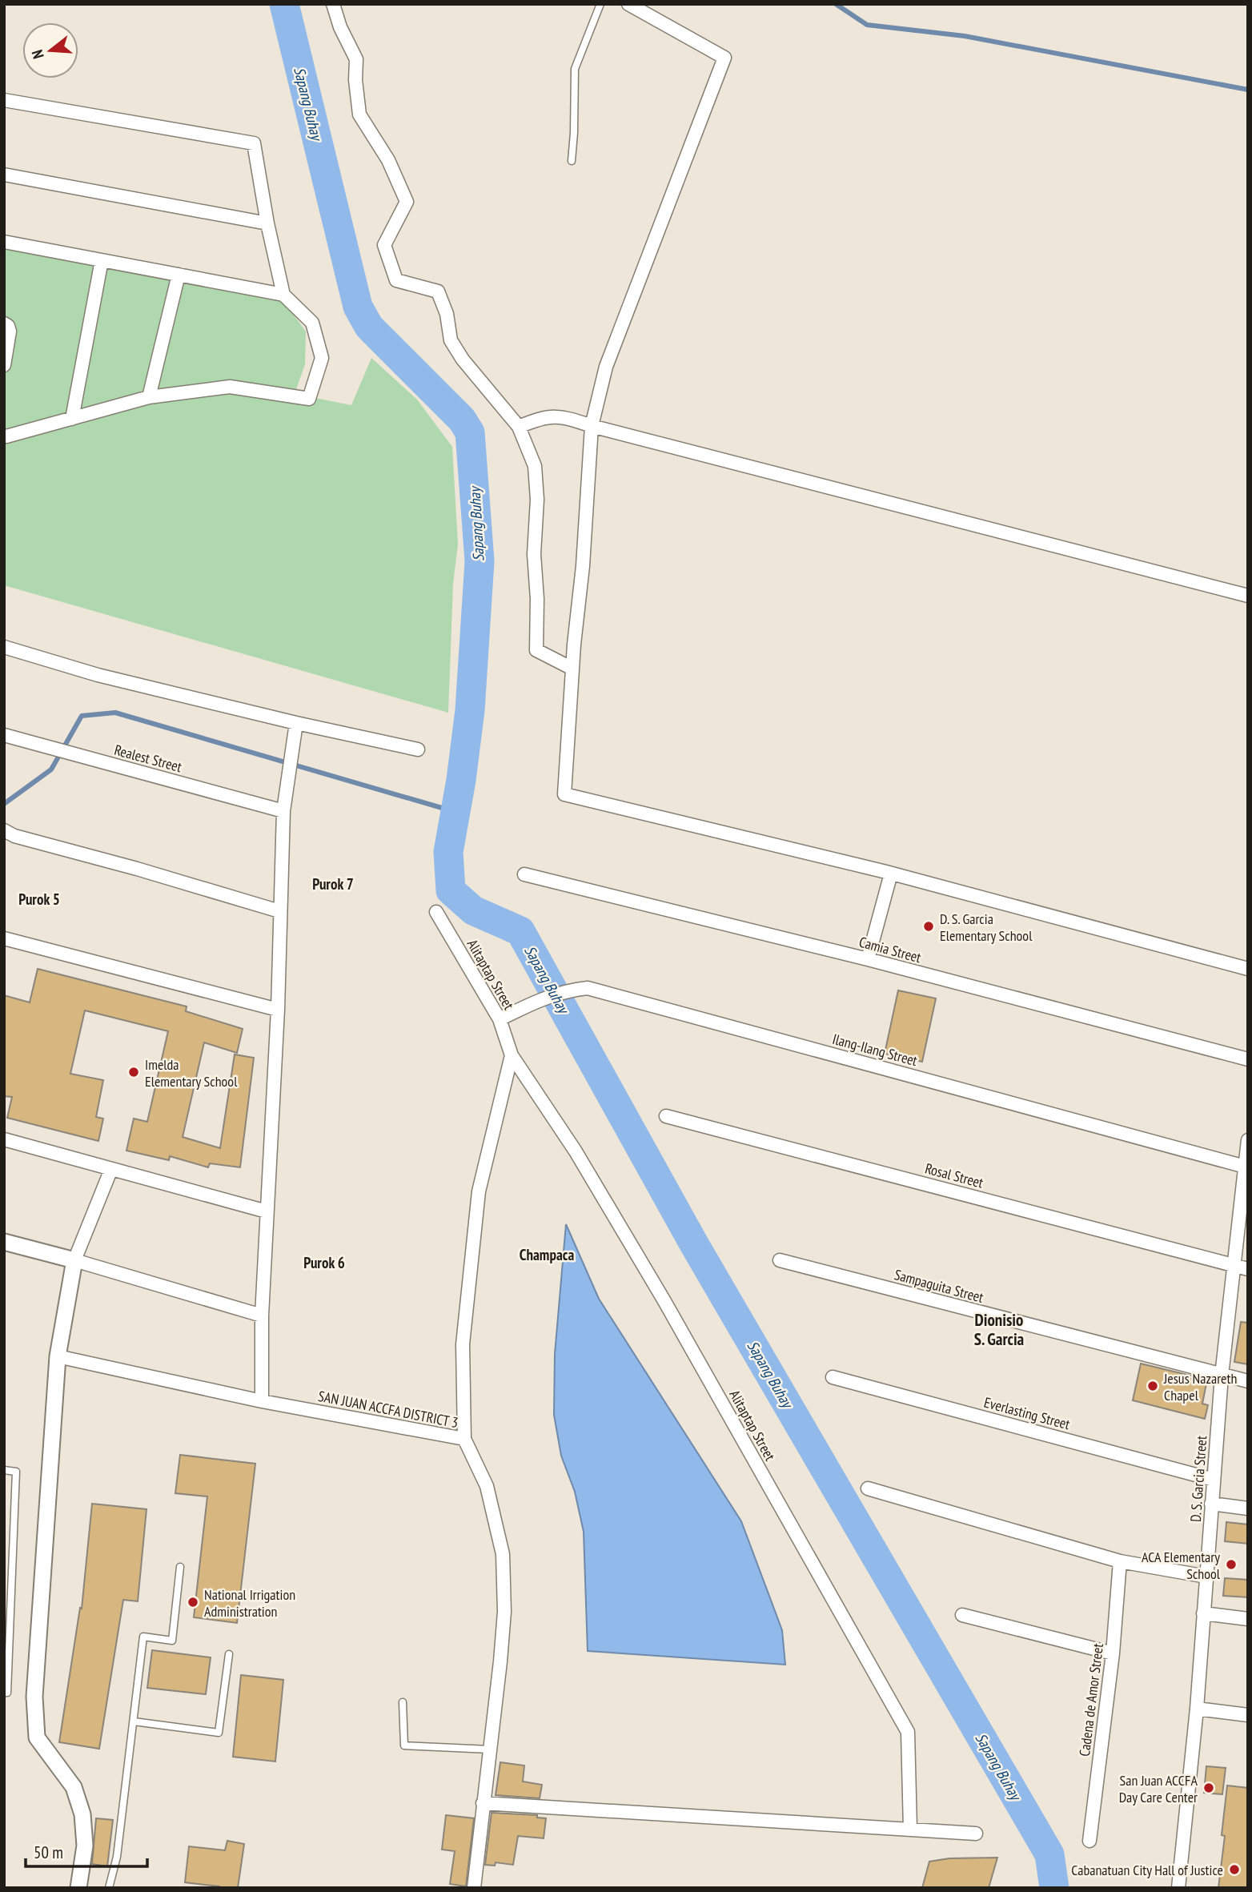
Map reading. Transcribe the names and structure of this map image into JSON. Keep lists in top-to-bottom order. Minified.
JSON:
{"streets":{"street":["Realest Street","Camia Street","Alitaptap Street","Ilang-Ilang Street","Rosal Street","Sampaguita Street","SAN JUAN ACCFA DISTRICT 3","Everlasting Street","D. S. Garcia Street","Cadena de Amor Street"]},"crossings":[["Alitaptap Street","Ilang-Ilang Street"],["Ilang-Ilang Street","D. S. Garcia Street"],["Rosal Street","D. S. Garcia Street"],["Sampaguita Street","D. S. Garcia Street"],["Everlasting Street","D. S. Garcia Street"]],"districts":["Purok 7","Purok 5","Champaca","Purok 6","Dionisio S. Garcia"],"water":["Sapang Buhay"],"places":["D. S. Garcia Elementary School","Imelda Elementary School","Jesus Nazareth Chapel","ACA Elementary School","National Irrigation Administration","San Juan ACCFA Day Care Center","Cabanatuan City Hall of Justice"],"scale_bar":"50 m","north":"left"}
